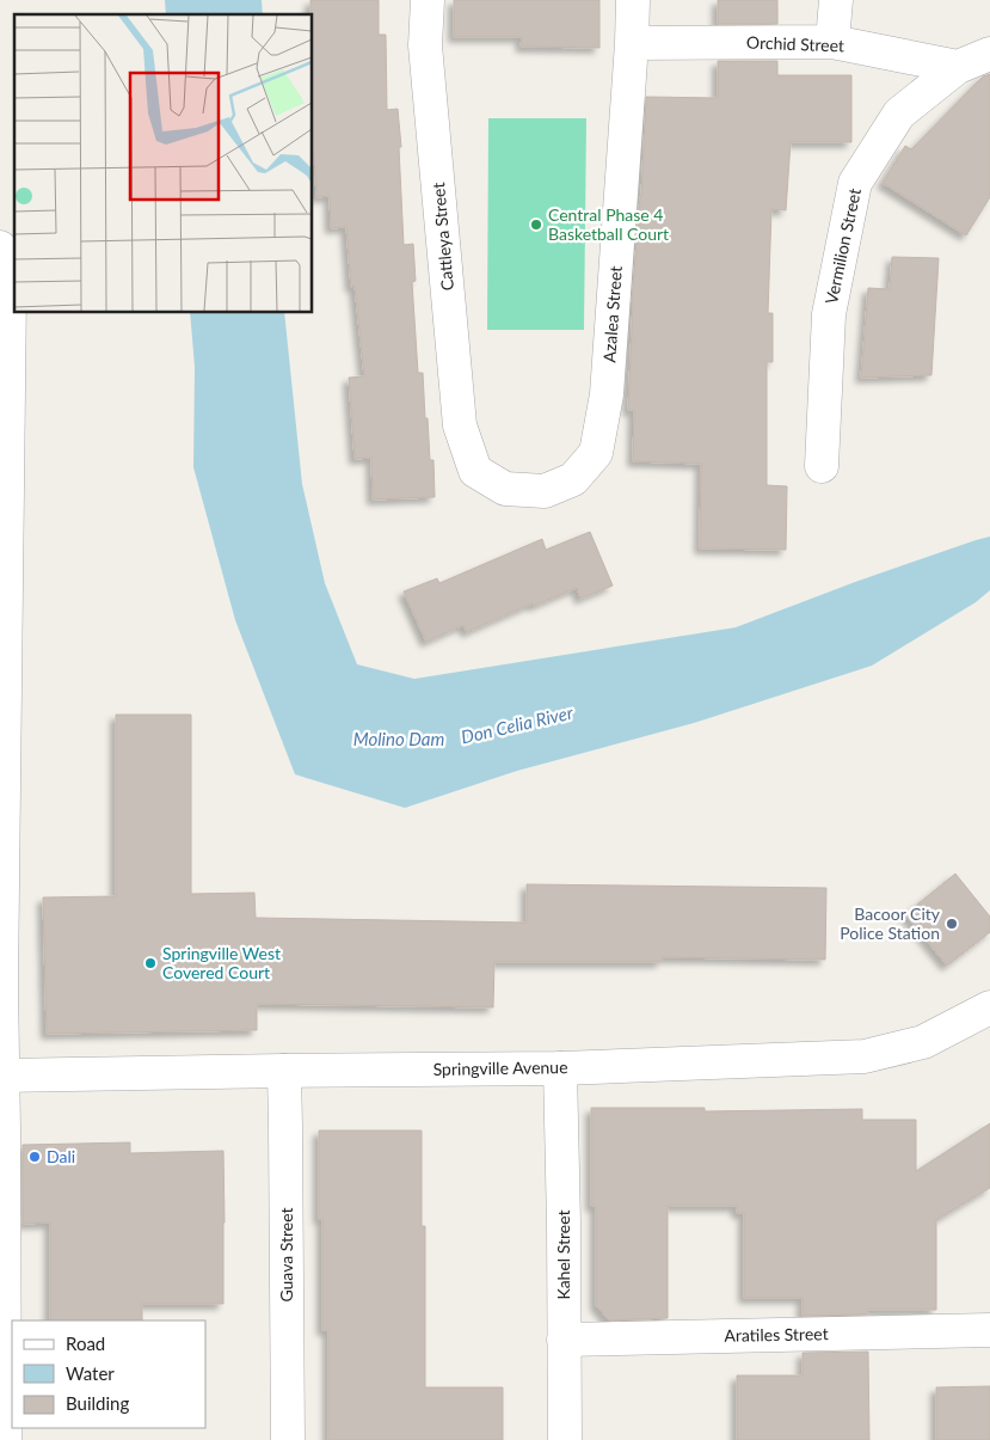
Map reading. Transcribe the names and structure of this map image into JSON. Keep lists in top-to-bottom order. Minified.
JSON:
{"streets":{"street":["Orchid Street","Cattleya Street","Vermilion Street","Azalea Street","Springville Avenue","Guava Street","Kahel Street","Aratiles Street"]},"crossings":[["Orchid Street","Vermilion Street"],["Orchid Street","Azalea Street"],["Cattleya Street","Azalea Street"],["Springville Avenue","Guava Street"],["Springville Avenue","Kahel Street"],["Kahel Street","Aratiles Street"]],"water":["Don Celia River","Molino Dam"],"places":["Central Phase 4 Basketball Court","Bacoor City Police Station","Springville West Covered Court","Dali"],"legend":["Road","Water","Building"]}
